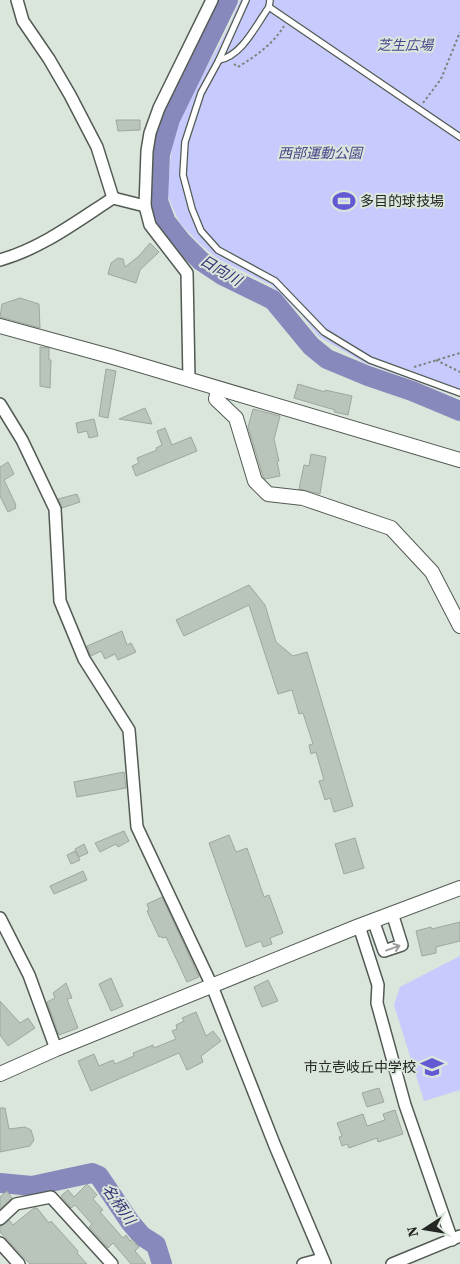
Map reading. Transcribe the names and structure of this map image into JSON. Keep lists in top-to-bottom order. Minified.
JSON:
{"water":["日向川","名柄川"],"parks":["芝生広場","西部運動公園"],"places":{"sports":["多目的球技場"],"school or university":["市立壱岐丘中学校"]},"north":"left"}
